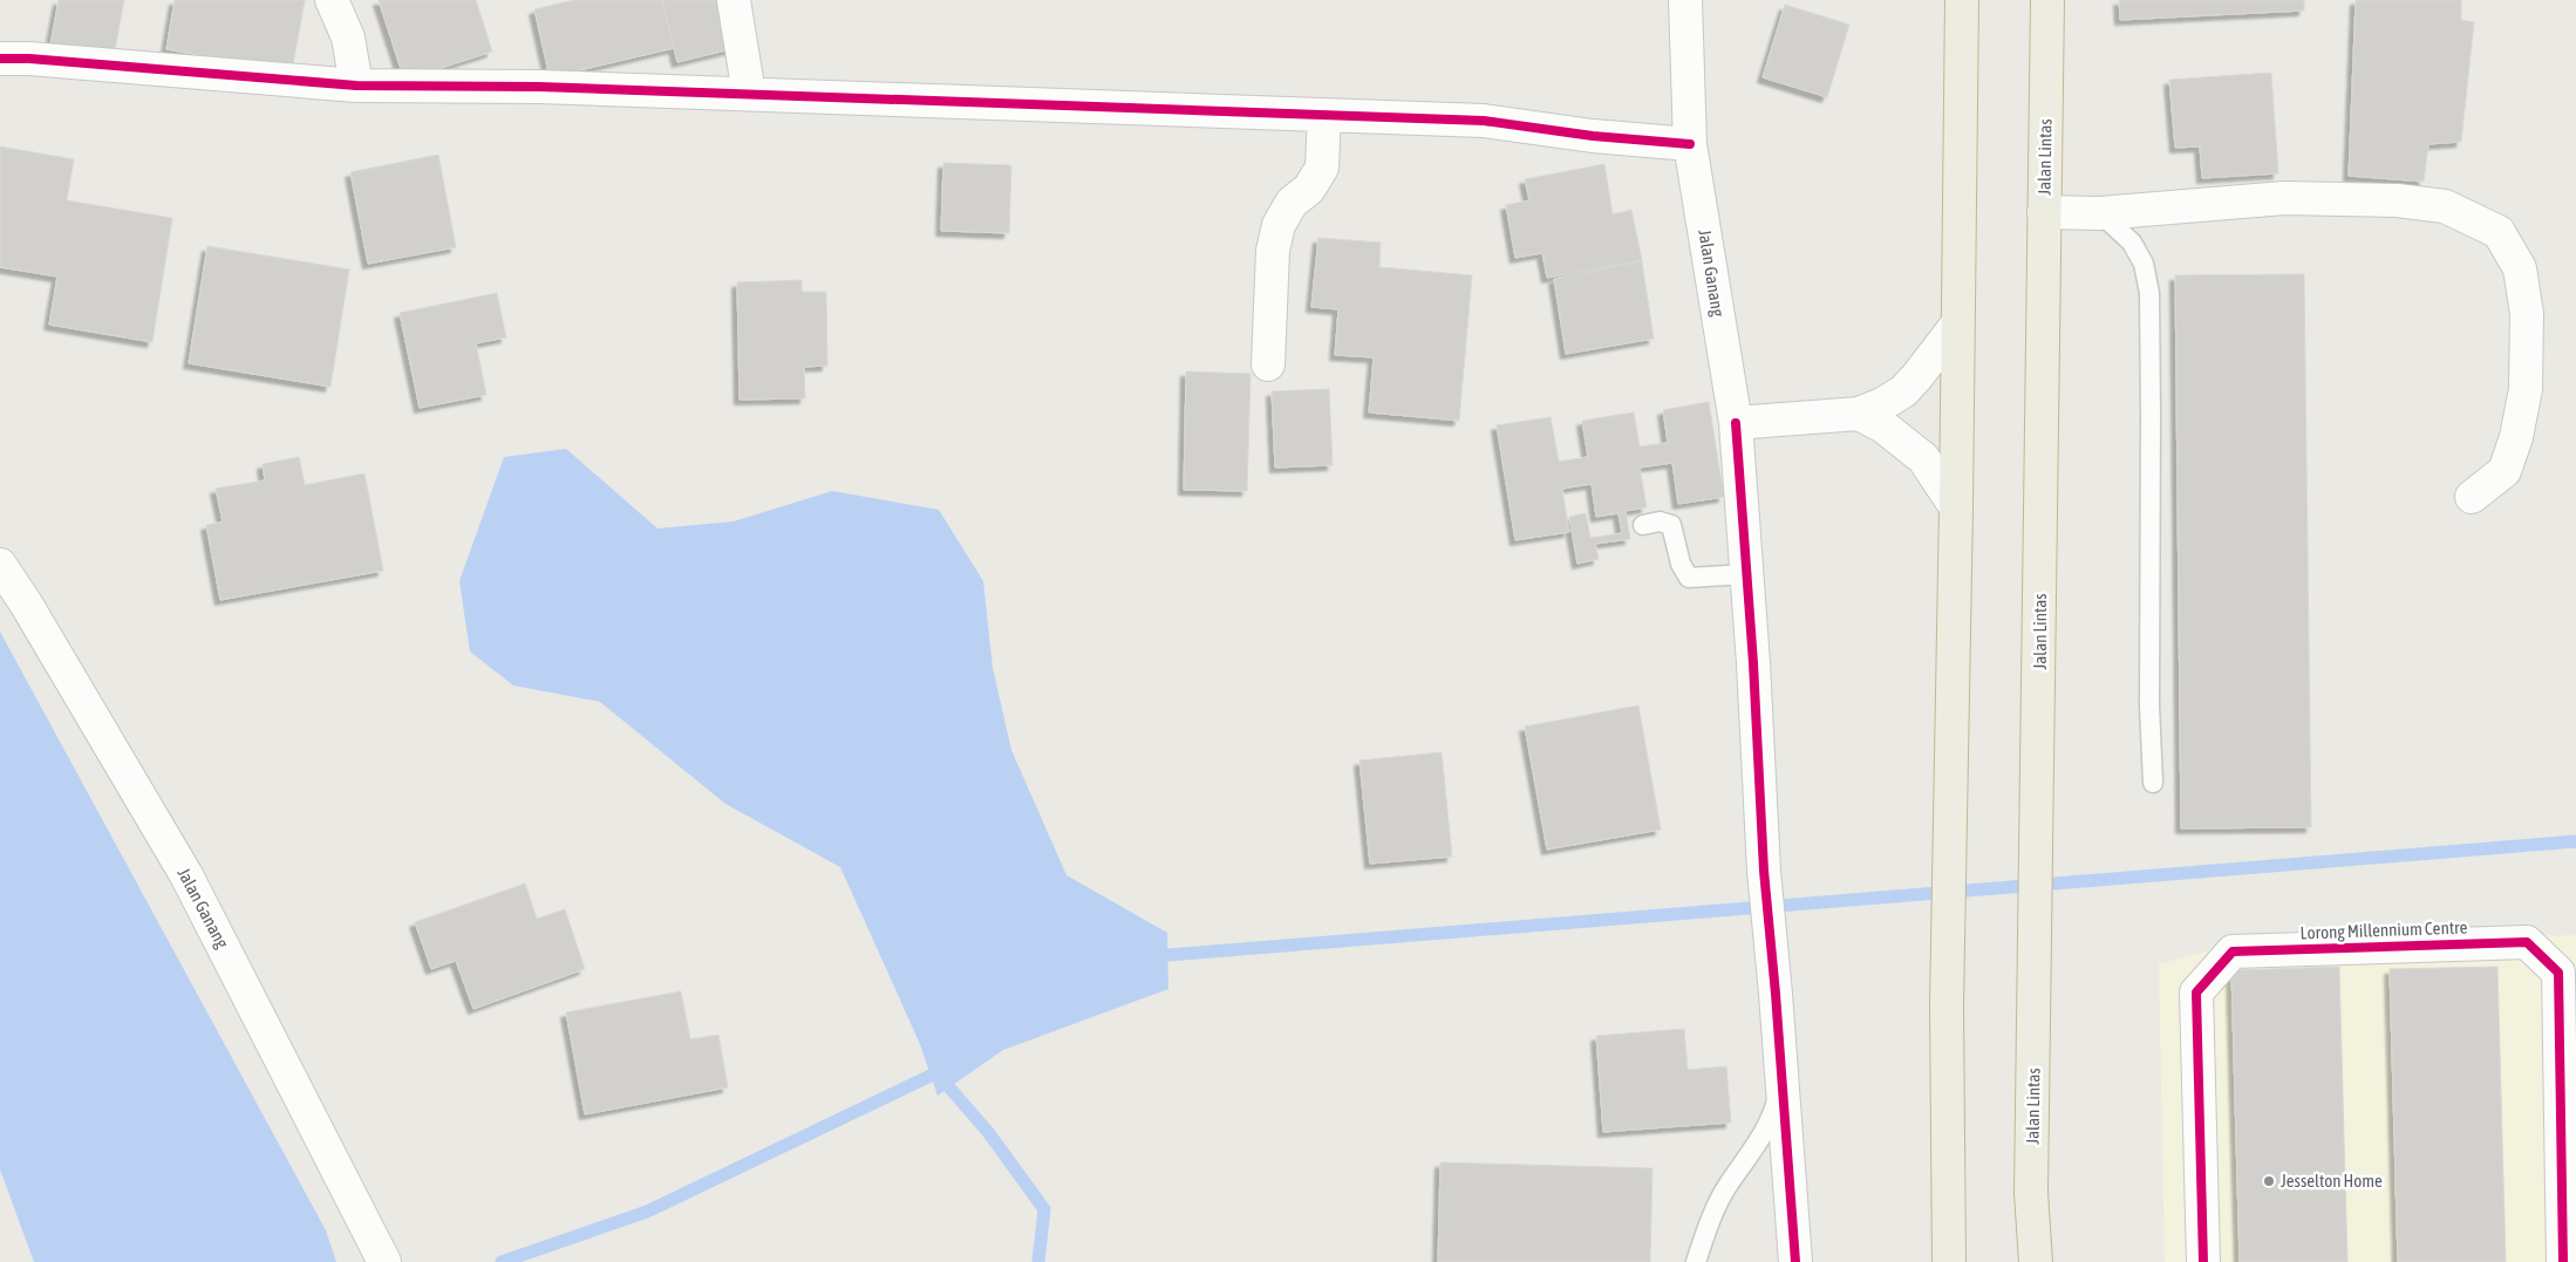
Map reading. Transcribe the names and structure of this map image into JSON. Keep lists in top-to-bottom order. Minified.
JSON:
{"streets":{"highway":["Jalan Lintas"],"street":["Jalan Ganang","Lorong Millennium Centre"]},"places":["Jesselton Home"]}
